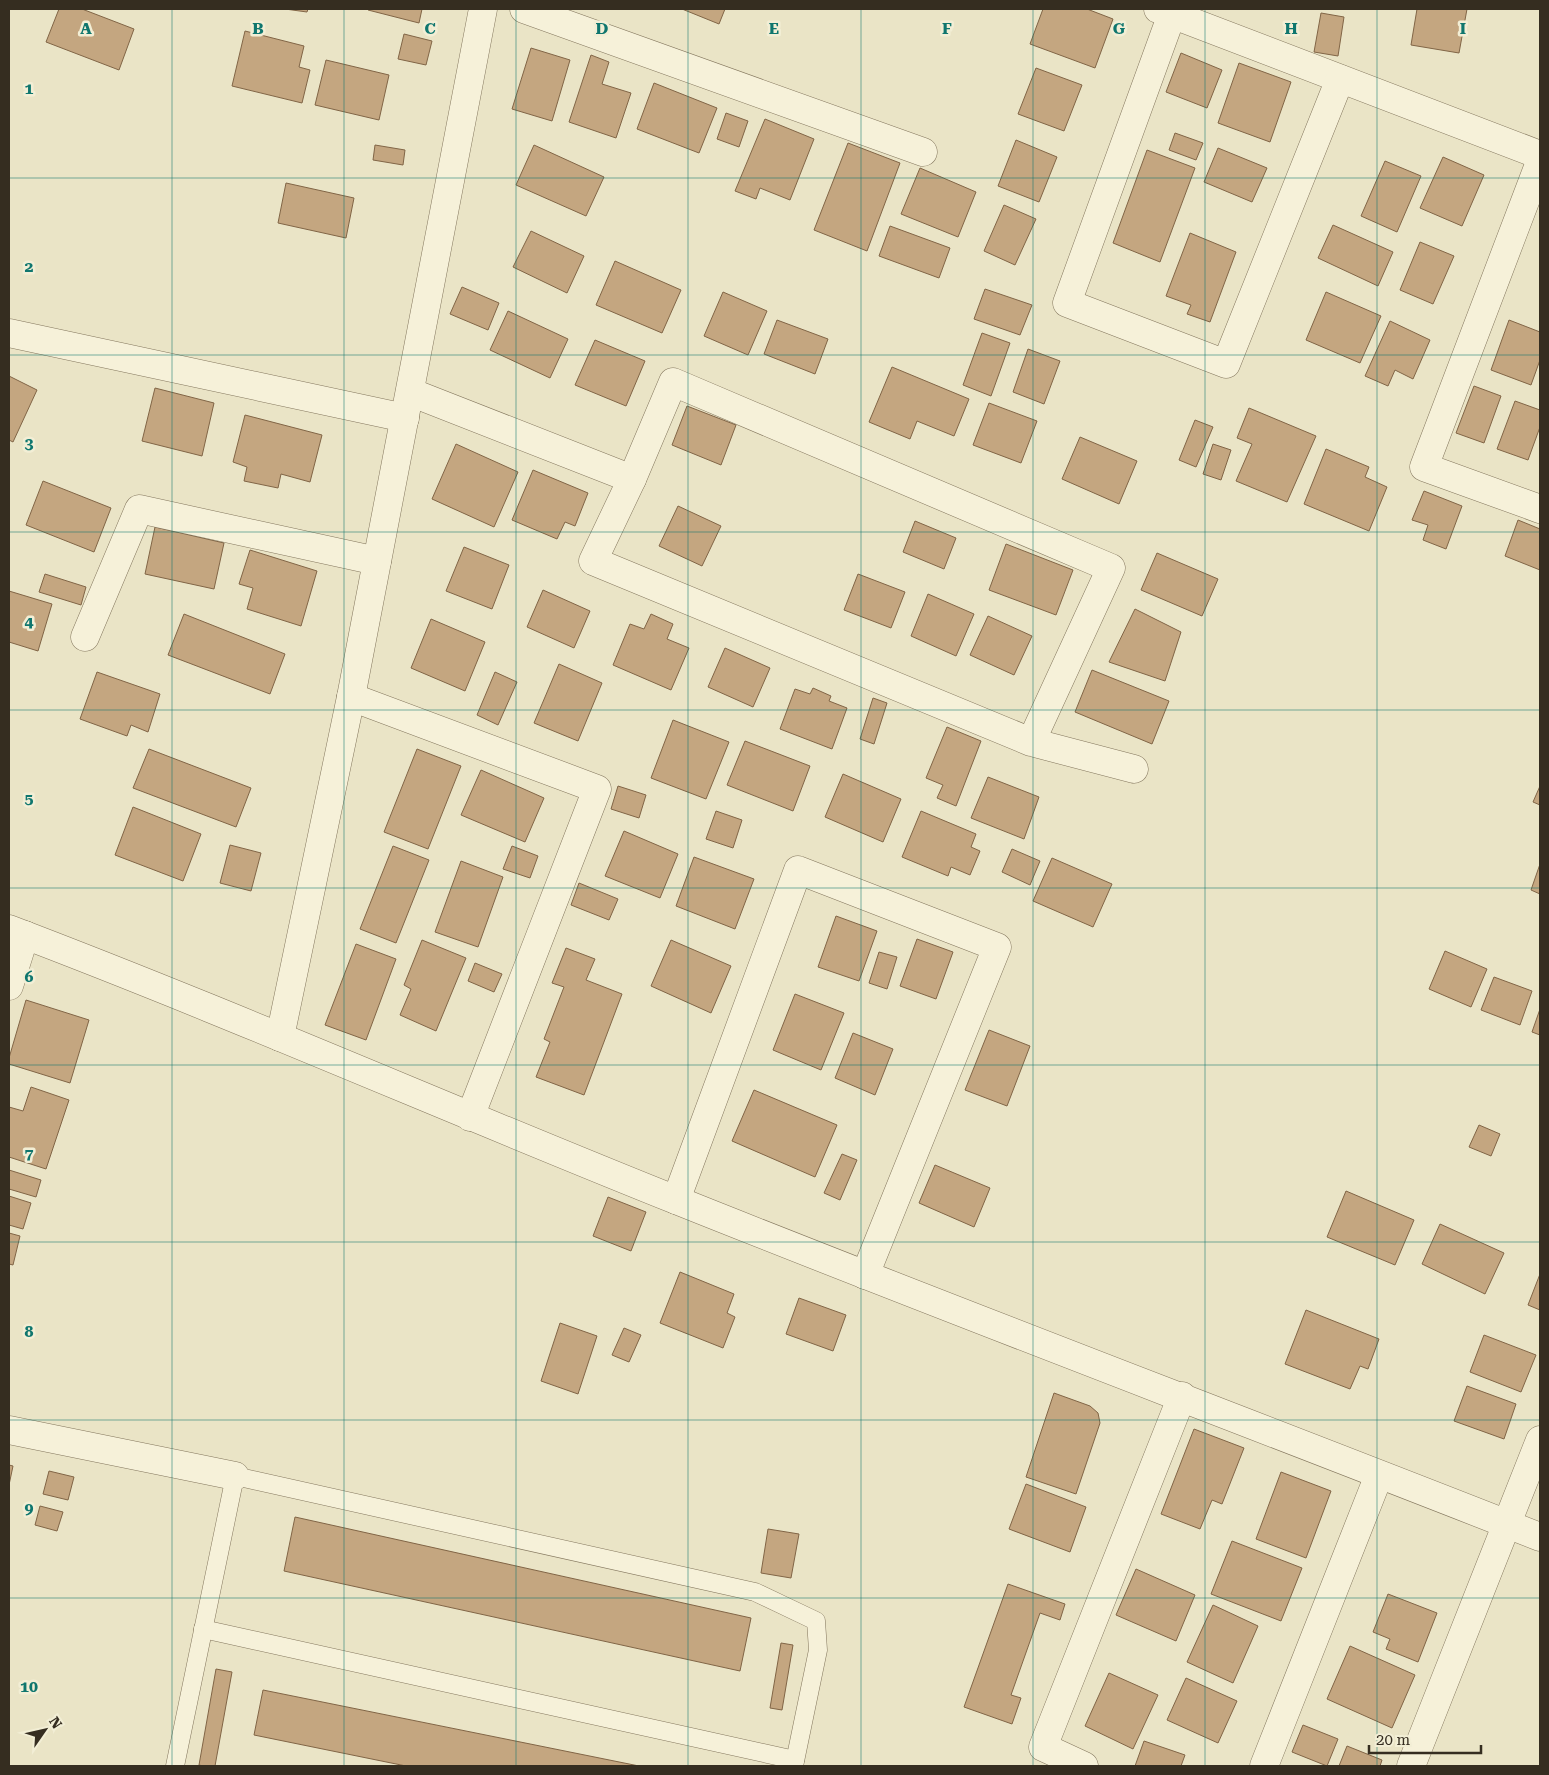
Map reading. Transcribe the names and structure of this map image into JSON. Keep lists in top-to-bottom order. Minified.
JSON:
{"scale_bar":"20 m","north":"top right","grid":{"columns":["A","B","C","D","E","F","G","H","I"],"rows":["1","2","3","4","5","6","7","8","9","10"]}}
